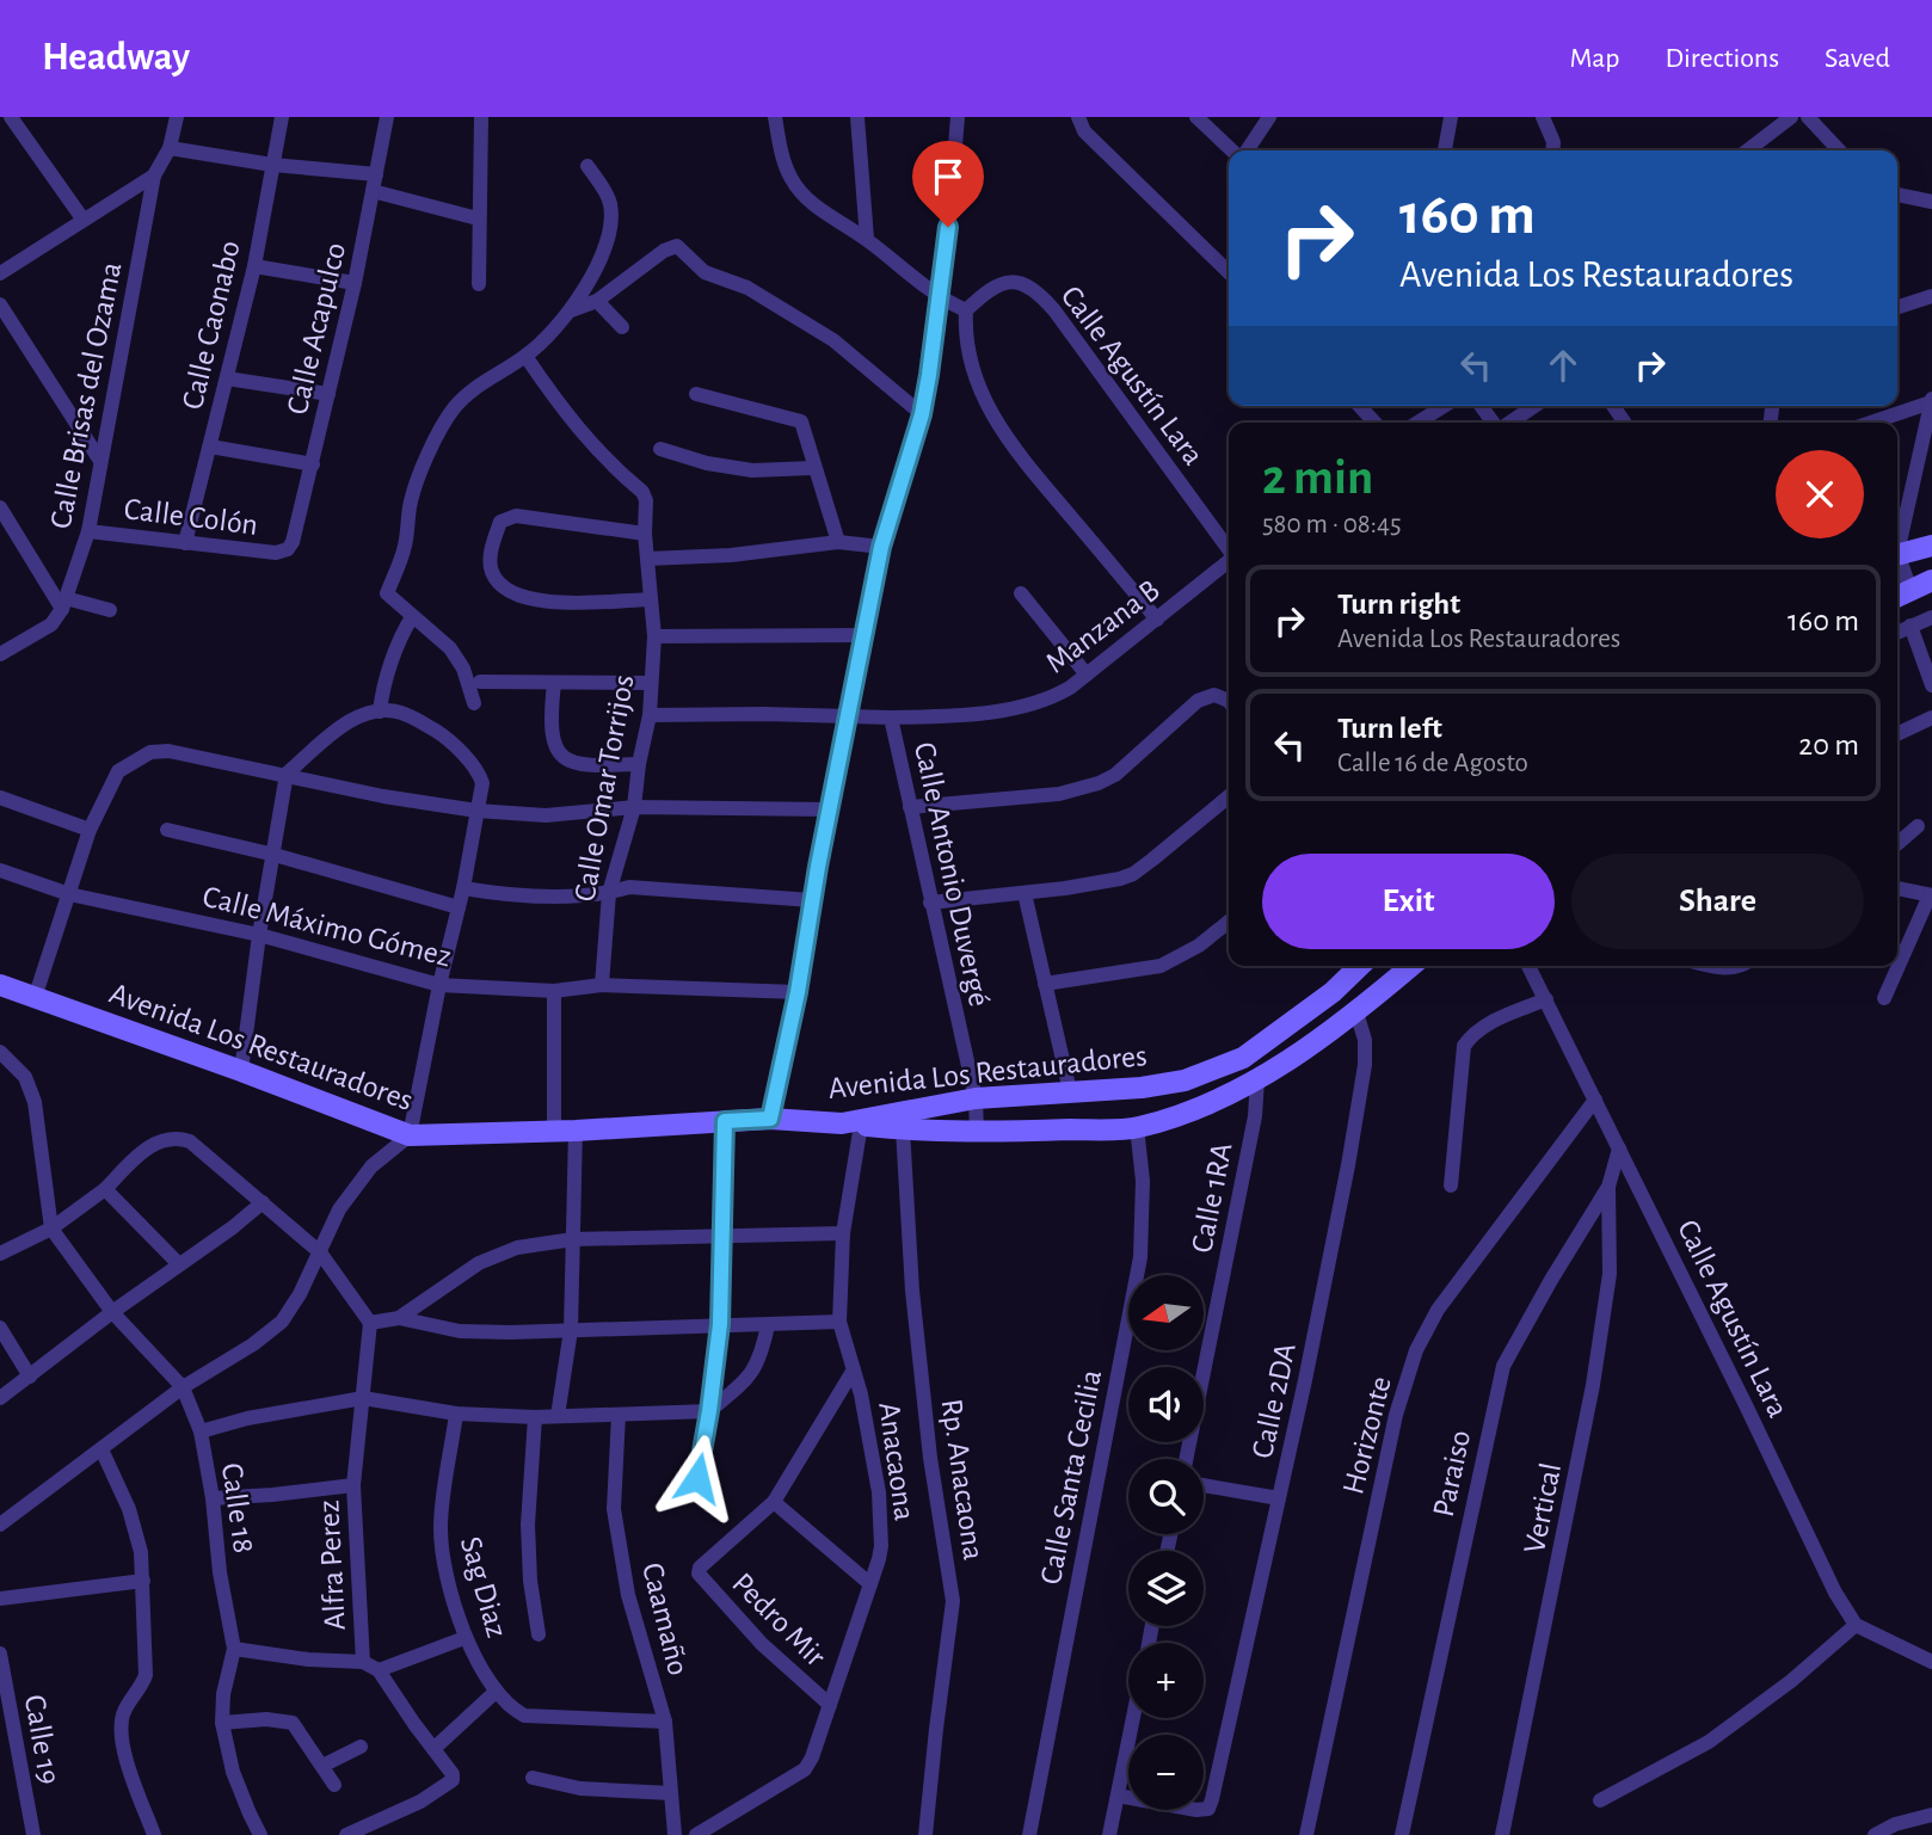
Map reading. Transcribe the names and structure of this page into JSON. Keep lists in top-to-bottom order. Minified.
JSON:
{"streets":{"street":["Calle Caonabo","Calle Acapulco","Calle Agustín Lara","Calle Brisas del Ozama","Calle Colón","Manzana B","Calle Omar Torrijos","Calle Antonio Duvergé","Calle Máximo Gómez","Avenida Los Restauradores","Calle 1RA","Calle 2DA","Horizonte","Anacaona","Paraiso","Calle Santa Cecilia","Rp. Anacaona","Calle 18","Vertical","Alfra Perez","Sag Diaz","Caamaño","Pedro Mir","Calle 19"]},"crossings":[["Calle Caonabo","Calle Colón"],["Calle Acapulco","Calle Colón"],["Calle Agustín Lara","Horizonte"],["Calle Agustín Lara","Paraiso"],["Calle Brisas del Ozama","Calle Colón"],["Manzana B","Calle Antonio Duvergé"],["Calle Omar Torrijos","Calle Antonio Duvergé"],["Calle Omar Torrijos","Calle Máximo Gómez"],["Calle Antonio Duvergé","Avenida Los Restauradores"],["Avenida Los Restauradores","Anacaona"],["Anacaona","Pedro Mir"],["Paraiso","Vertical"],["Sag Diaz","Caamaño"]],"north":"left","page":{"header":"Headway","nav":["Map","Directions","Saved"],"turn":["160 m","Avenida Los Restauradores"],"heading":["2 min","580 m · 08:45"],"list":[{"name":"Turn right","note":"Avenida Los Restauradores","value":"160 m"},{"name":"Turn left","note":"Calle 16 de Agosto","value":"20 m"}],"buttons":["Exit","Share"],"map_buttons":["+","−"]}}
